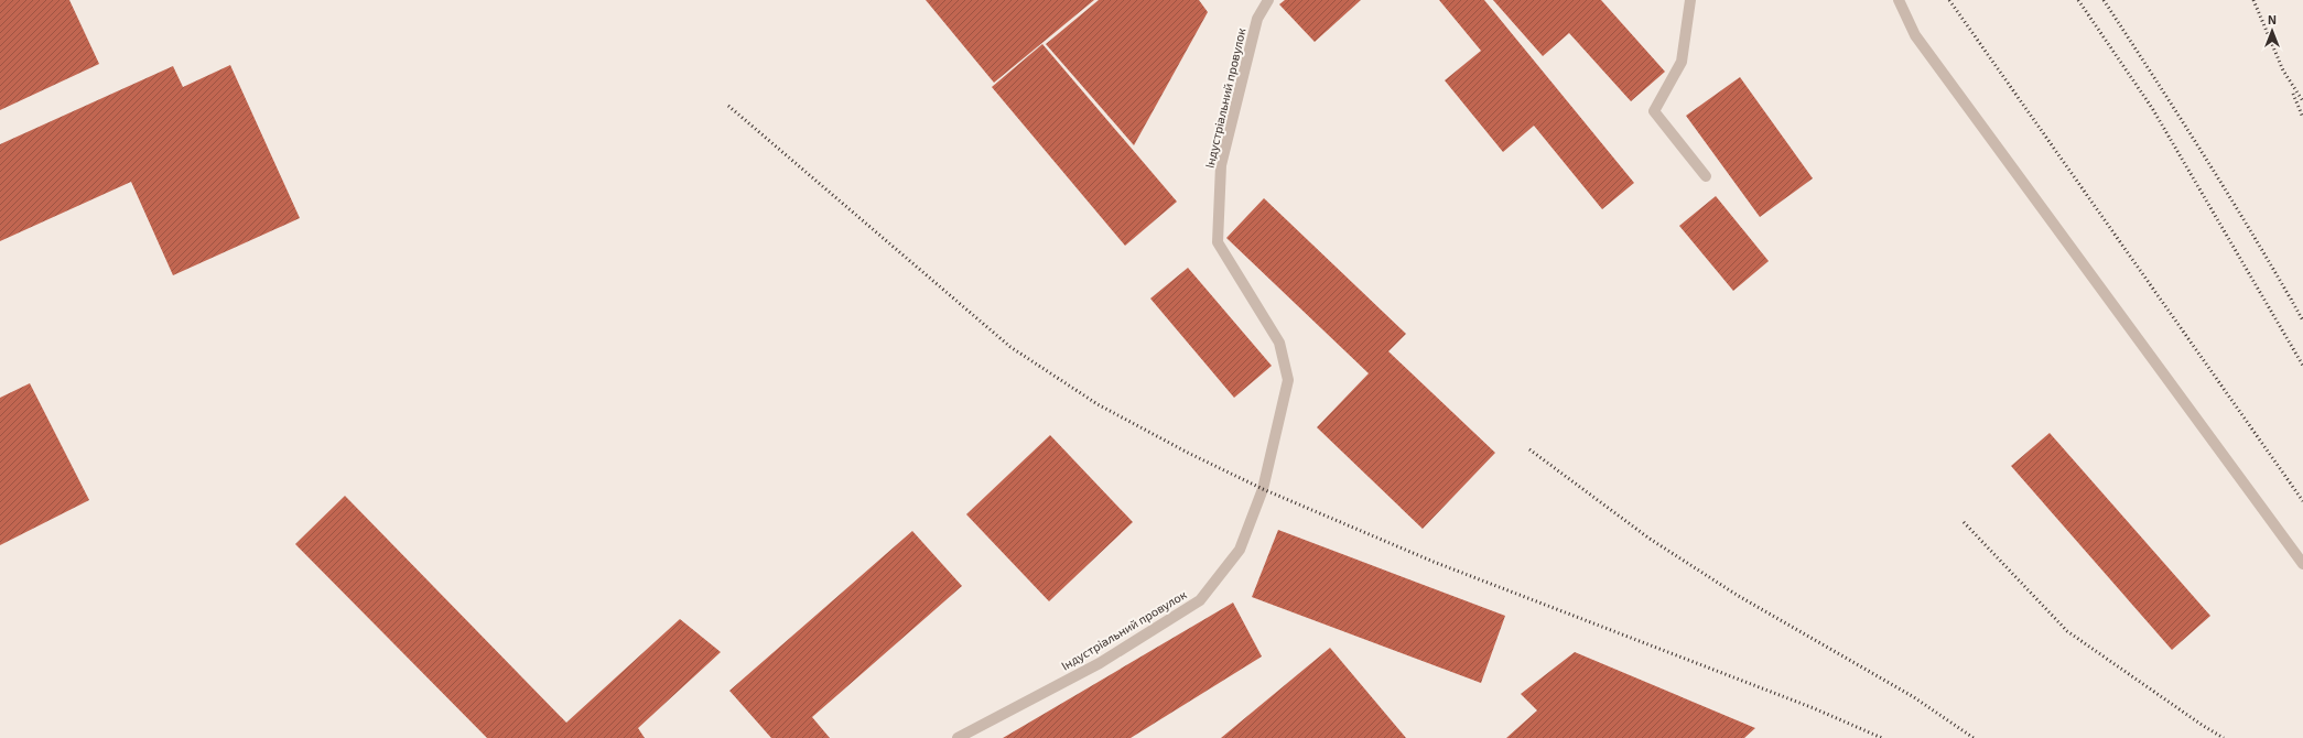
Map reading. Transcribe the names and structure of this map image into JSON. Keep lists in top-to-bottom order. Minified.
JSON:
{"streets":{"street":["Індустріальний провулок"]},"north":"top"}
